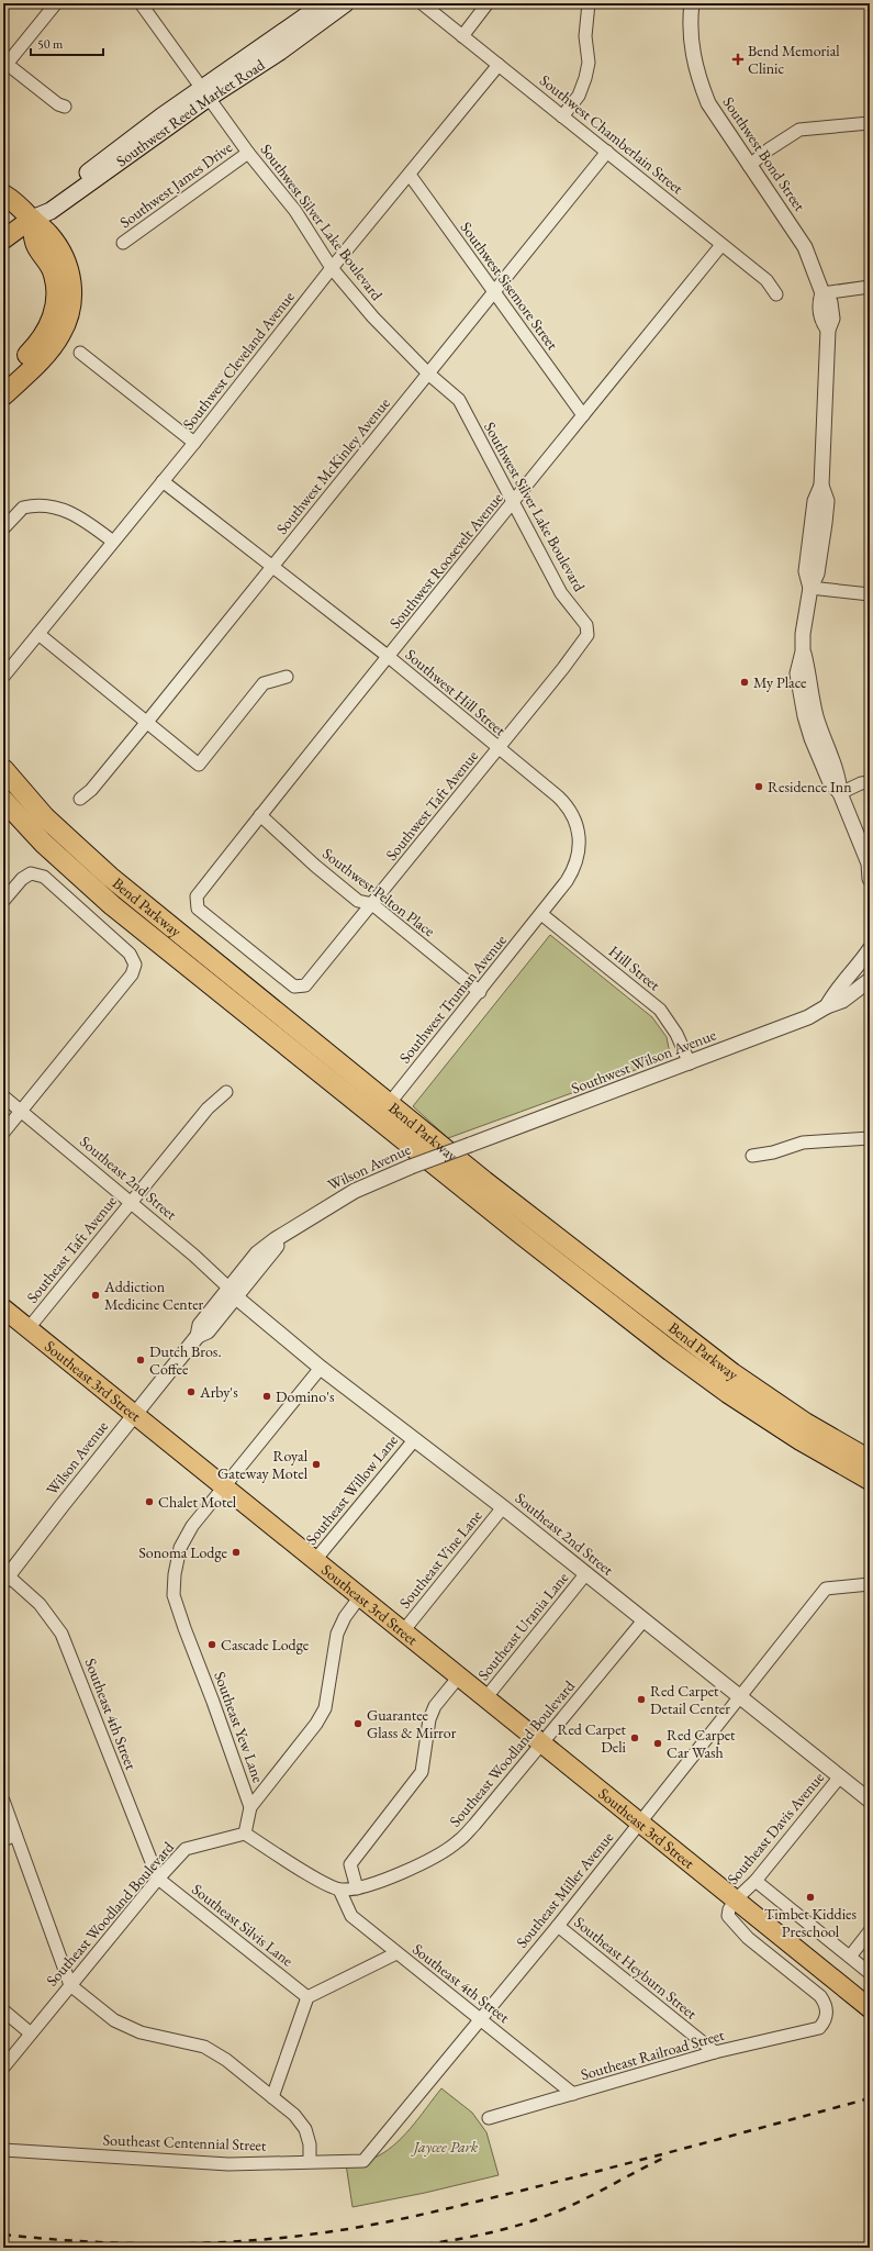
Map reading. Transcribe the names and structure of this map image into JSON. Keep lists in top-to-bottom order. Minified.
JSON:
{"streets":{"highway":["Bend Parkway"],"main road":["Southwest Reed Market Road","Southeast 3rd Street"],"street":["Southwest Chamberlain Street","Southwest Bond Street","Southwest James Drive","Southwest Silver Lake Boulevard","Southwest Sisemore Street","Southwest Cleveland Avenue","Southwest McKinley Avenue","Southwest Roosevelt Avenue","Southwest Hill Street","Southwest Taft Avenue","Southwest Pelton Place","Hill Street","Southwest Truman Avenue","Southwest Wilson Avenue","Wilson Avenue","Southeast 2nd Street","Southeast Taft Avenue","Southeast Willow Lane","Southeast Vine Lane","Southeast Urania Lane","Southeast 4th Street","Southeast Yew Lane","Southeast Woodland Boulevard","Southeast Davis Avenue","Southeast Miller Avenue","Southeast Silvis Lane","Southeast Heyburn Street","Southeast Railroad Street","Southeast Centennial Street"]},"crossings":[["Southwest Reed Market Road","Southwest Silver Lake Boulevard"],["Southwest Chamberlain Street","Southwest Cleveland Avenue"],["Southwest Chamberlain Street","Southwest McKinley Avenue"],["Southwest Chamberlain Street","Southwest Roosevelt Avenue"],["Southwest James Drive","Southwest Silver Lake Boulevard"],["Southwest Silver Lake Boulevard","Southwest Cleveland Avenue"],["Southwest Silver Lake Boulevard","Southwest McKinley Avenue"],["Southwest Silver Lake Boulevard","Southwest Roosevelt Avenue"],["Southwest Silver Lake Boulevard","Southwest Taft Avenue"],["Southwest Sisemore Street","Southwest Cleveland Avenue"],["Southwest Sisemore Street","Southwest McKinley Avenue"],["Southwest Sisemore Street","Southwest Roosevelt Avenue"],["Southwest Cleveland Avenue","Southwest Hill Street"],["Southwest McKinley Avenue","Southwest Hill Street"],["Southwest Roosevelt Avenue","Southwest Hill Street"],["Southwest Roosevelt Avenue","Southwest Taft Avenue"],["Southwest Roosevelt Avenue","Southwest Pelton Place"],["Southwest Hill Street","Southwest Taft Avenue"],["Southwest Hill Street","Hill Street"],["Southwest Hill Street","Southwest Truman Avenue"],["Southwest Taft Avenue","Southwest Pelton Place"],["Southwest Pelton Place","Southwest Truman Avenue"],["Bend Parkway","Southwest Truman Avenue"],["Hill Street","Southwest Truman Avenue"],["Hill Street","Southwest Wilson Avenue"],["Southwest Wilson Avenue","Wilson Avenue"],["Wilson Avenue","Southeast 2nd Street"],["Wilson Avenue","Southeast 3rd Street"],["Wilson Avenue","Southeast 4th Street"],["Southeast 2nd Street","Southeast Taft Avenue"],["Southeast 2nd Street","Southeast Willow Lane"],["Southeast 2nd Street","Southeast Vine Lane"],["Southeast 2nd Street","Southeast Urania Lane"],["Southeast 2nd Street","Southeast Yew Lane"],["Southeast 2nd Street","Southeast Woodland Boulevard"],["Southeast 2nd Street","Southeast Davis Avenue"],["Southeast 2nd Street","Southeast Miller Avenue"],["Southeast Taft Avenue","Southeast 3rd Street"],["Southeast 3rd Street","Southeast Willow Lane"],["Southeast 3rd Street","Southeast Vine Lane"],["Southeast 3rd Street","Southeast Urania Lane"],["Southeast 3rd Street","Southeast Yew Lane"],["Southeast 3rd Street","Southeast Woodland Boulevard"],["Southeast 3rd Street","Southeast Davis Avenue"],["Southeast 3rd Street","Southeast Miller Avenue"],["Southeast 3rd Street","Southeast Railroad Street"],["Southeast 4th Street","Southeast Woodland Boulevard"],["Southeast 4th Street","Southeast Miller Avenue"],["Southeast 4th Street","Southeast Silvis Lane"],["Southeast 4th Street","Southeast Railroad Street"],["Southeast Yew Lane","Southeast Woodland Boulevard"],["Southeast Woodland Boulevard","Southeast Silvis Lane"],["Southeast Davis Avenue","Southeast Railroad Street"],["Southeast Miller Avenue","Southeast Heyburn Street"],["Southeast Miller Avenue","Southeast Centennial Street"],["Southeast Heyburn Street","Southeast Railroad Street"]],"parks":["Jaycee Park"],"places":{"health":["Bend Memorial Clinic"],"other":["My Place","Residence Inn","Addiction Medicine Center","Dutch Bros. Coffee","Arby's","Domino's","Royal Gateway Motel","Chalet Motel","Sonoma Lodge","Cascade Lodge","Red Carpet Detail Center","Guarantee Glass & Mirror","Red Carpet Deli","Red Carpet Car Wash","Timbet Kiddies Preschool"]},"scale_bar":"50 m"}
